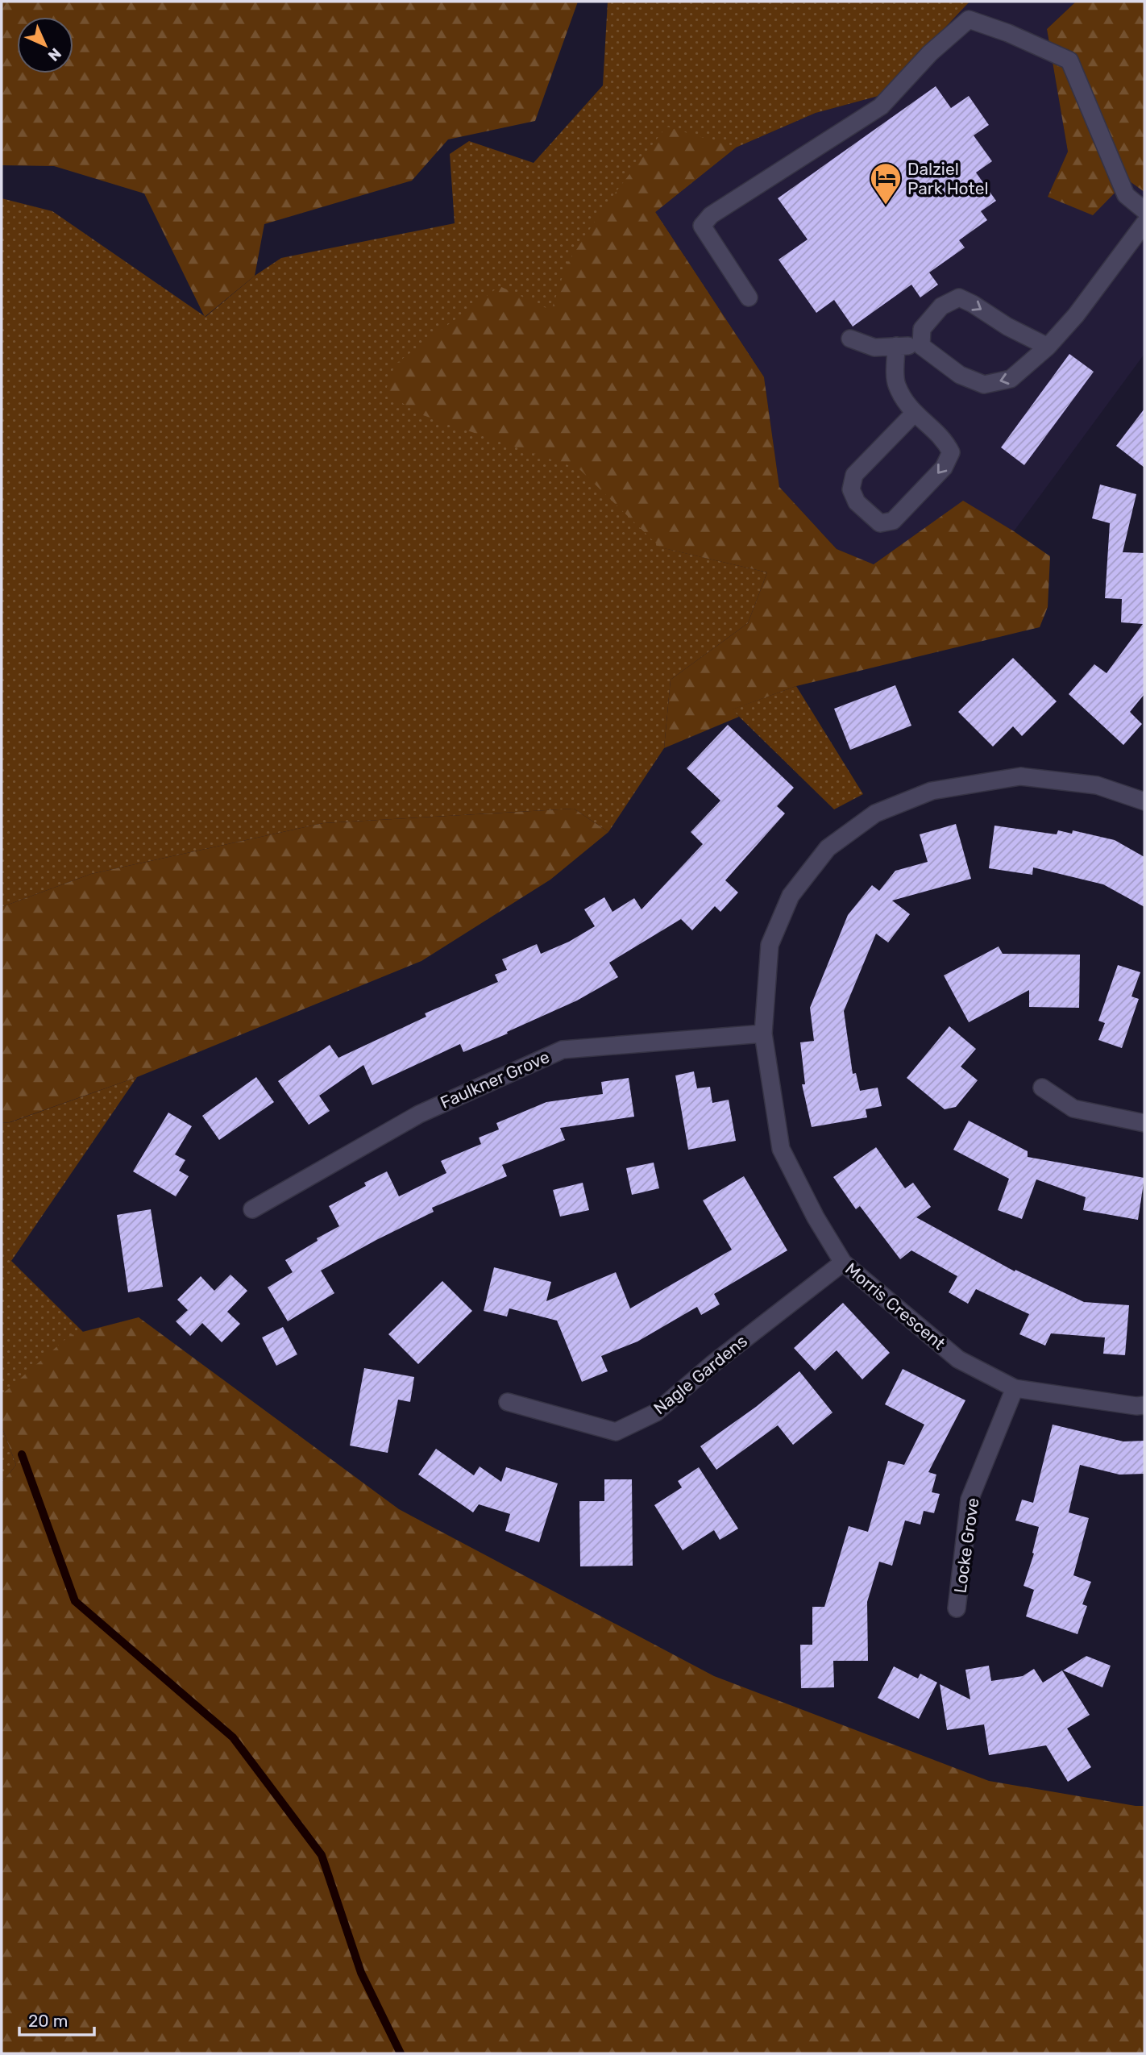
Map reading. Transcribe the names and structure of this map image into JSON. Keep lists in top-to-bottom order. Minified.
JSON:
{"streets":{"street":["Faulkner Grove","Morris Crescent","Nagle Gardens","Locke Grove"]},"crossings":[["Faulkner Grove","Morris Crescent"],["Morris Crescent","Nagle Gardens"],["Morris Crescent","Locke Grove"]],"places":{"hotel":["Dalziel Park Hotel"]},"scale_bar":"20 m","north":"bottom right"}
